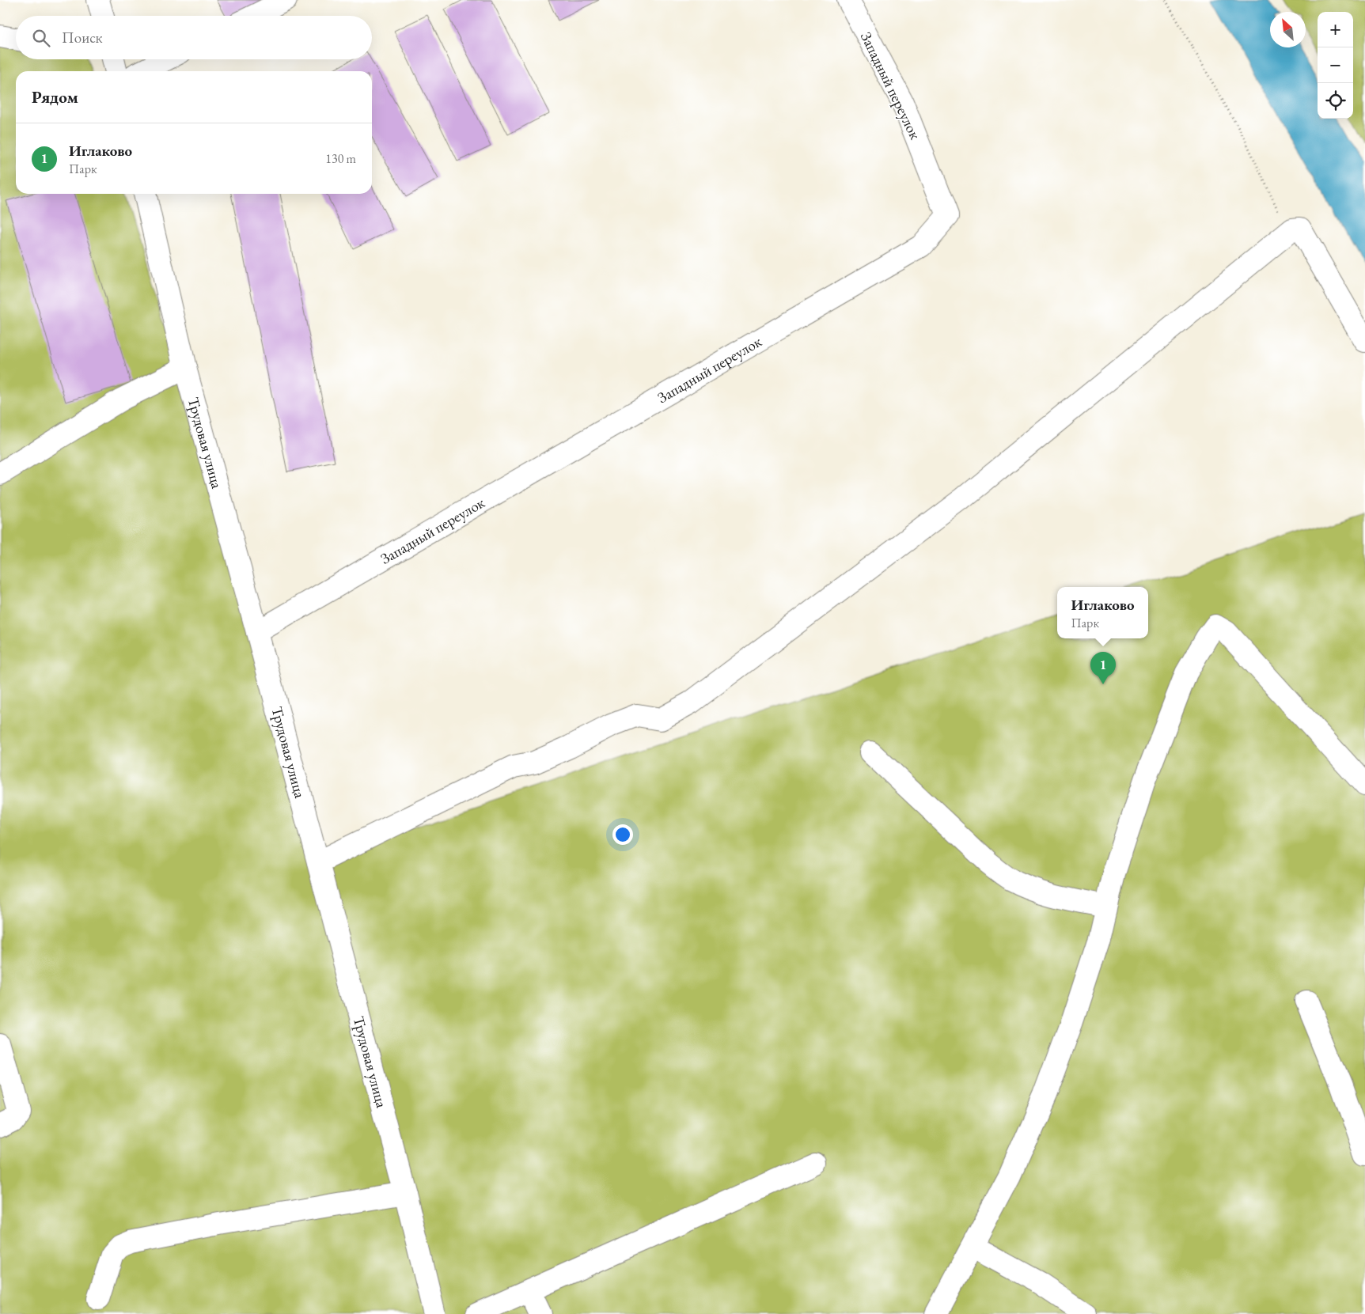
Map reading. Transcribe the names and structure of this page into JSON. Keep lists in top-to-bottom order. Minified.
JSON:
{"streets":{"street":["Западный переулок","Трудовая улица"]},"crossings":[["Западный переулок","Трудовая улица"]],"north":"top left","page":{"map_buttons":["+","−"],"search":"Поиск","heading":"Рядом","list":[{"mark":"1","name":"Иглаково","note":"Парк","value":"130 m"}],"popup":["Иглаково","Парк"],"pins":"1"}}
